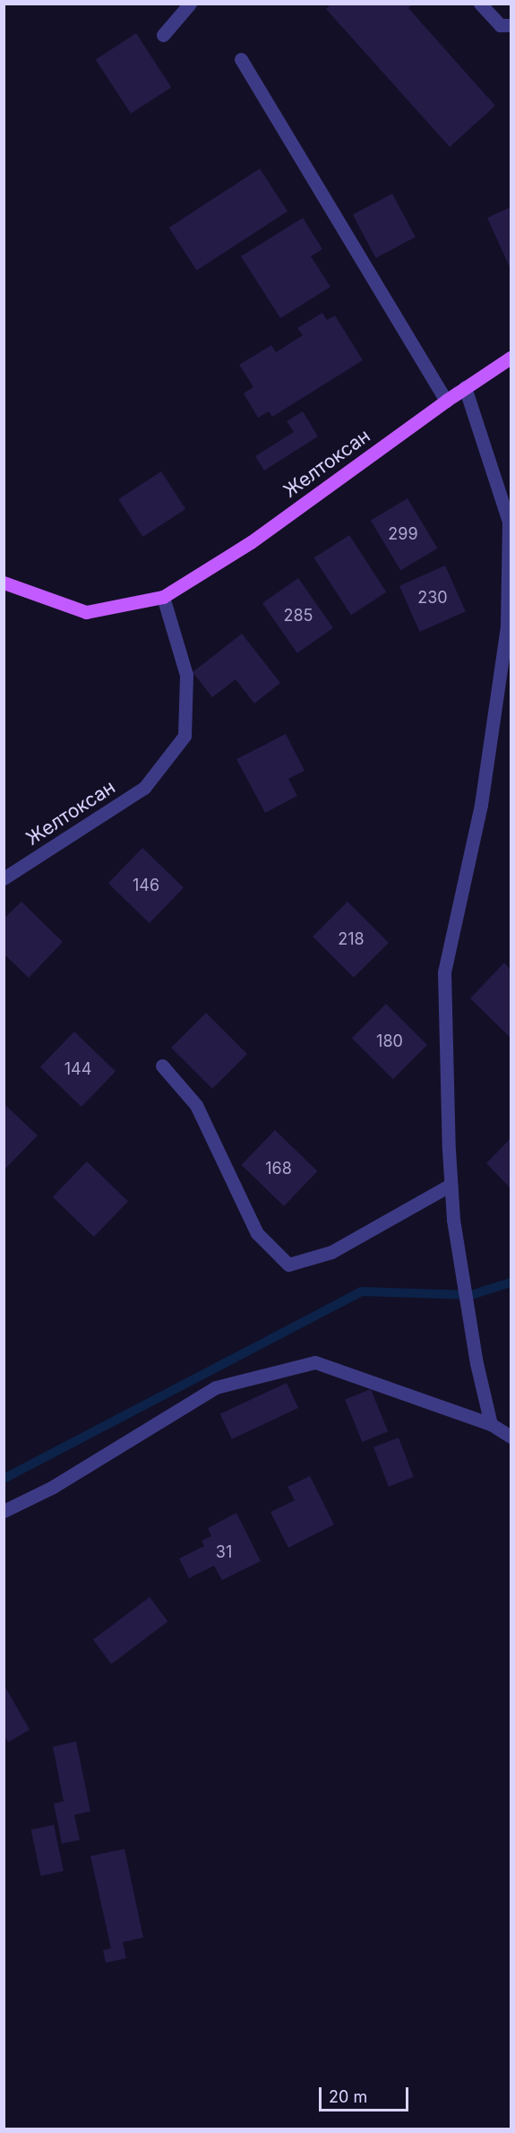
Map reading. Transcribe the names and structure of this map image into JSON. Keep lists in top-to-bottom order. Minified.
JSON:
{"streets":{"main road":["Желтоксан"]},"house_numbers":["299","230","285","146","218","180","144","168","31"],"scale_bar":"20 m"}
